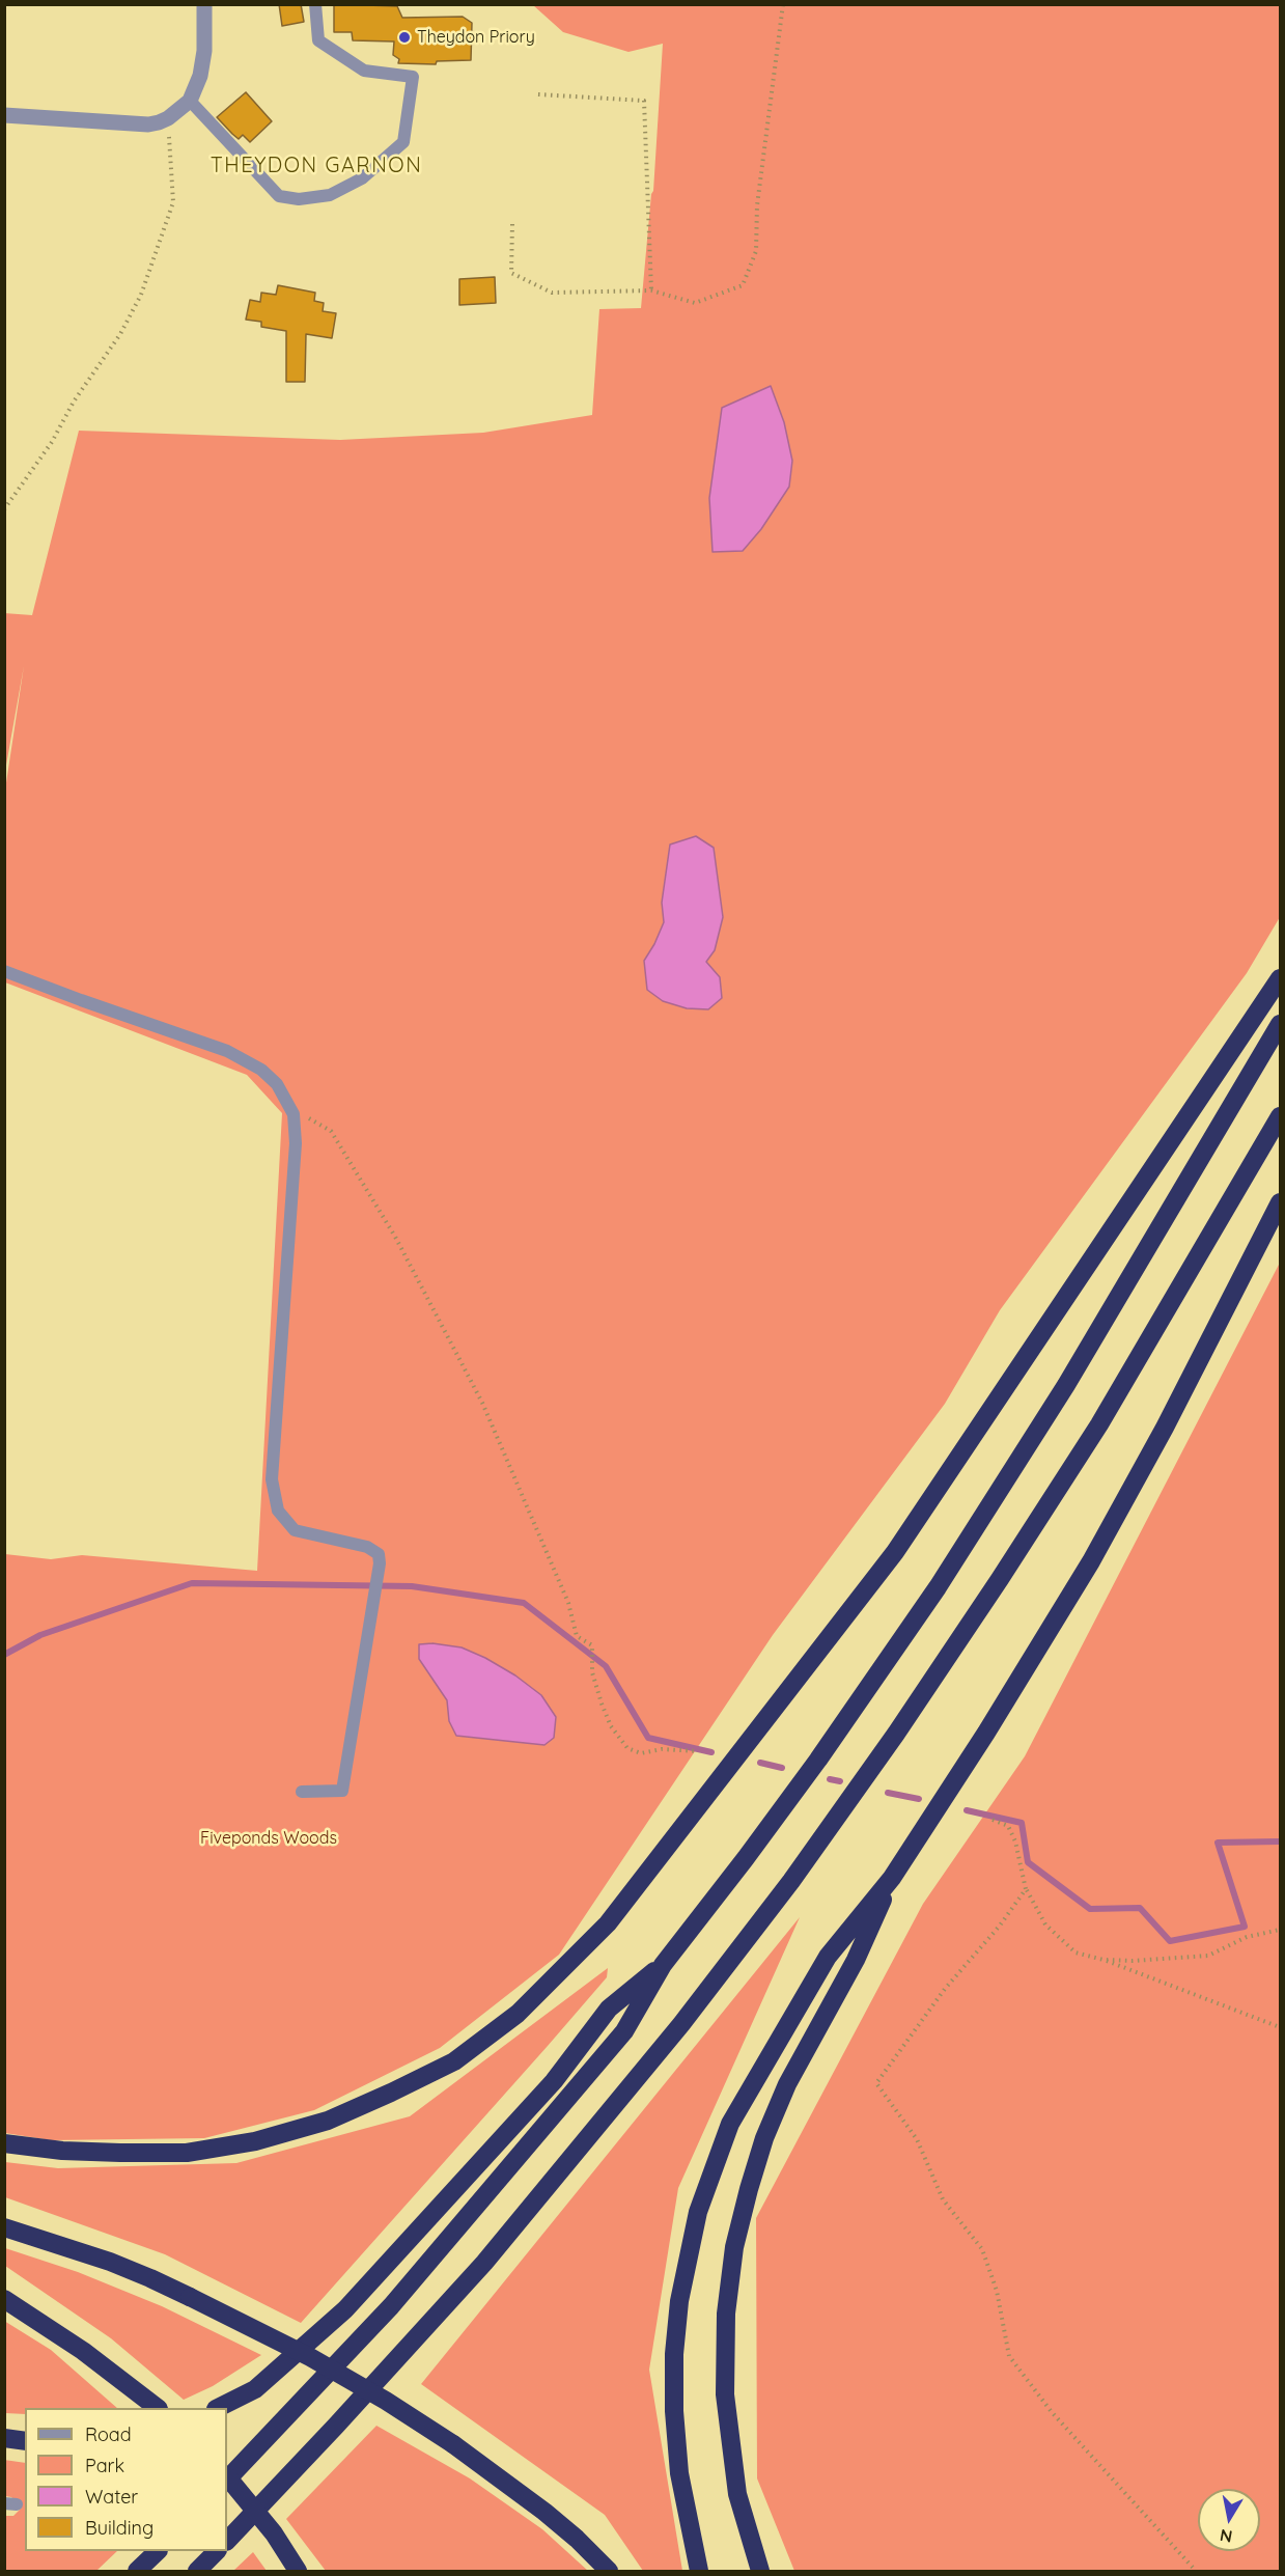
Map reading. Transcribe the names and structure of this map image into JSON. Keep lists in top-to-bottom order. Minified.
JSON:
{"districts":["THEYDON GARNON"],"parks":["Fiveponds Woods"],"places":["Theydon Priory"],"legend":["Road","Park","Water","Building"],"north":"bottom"}
